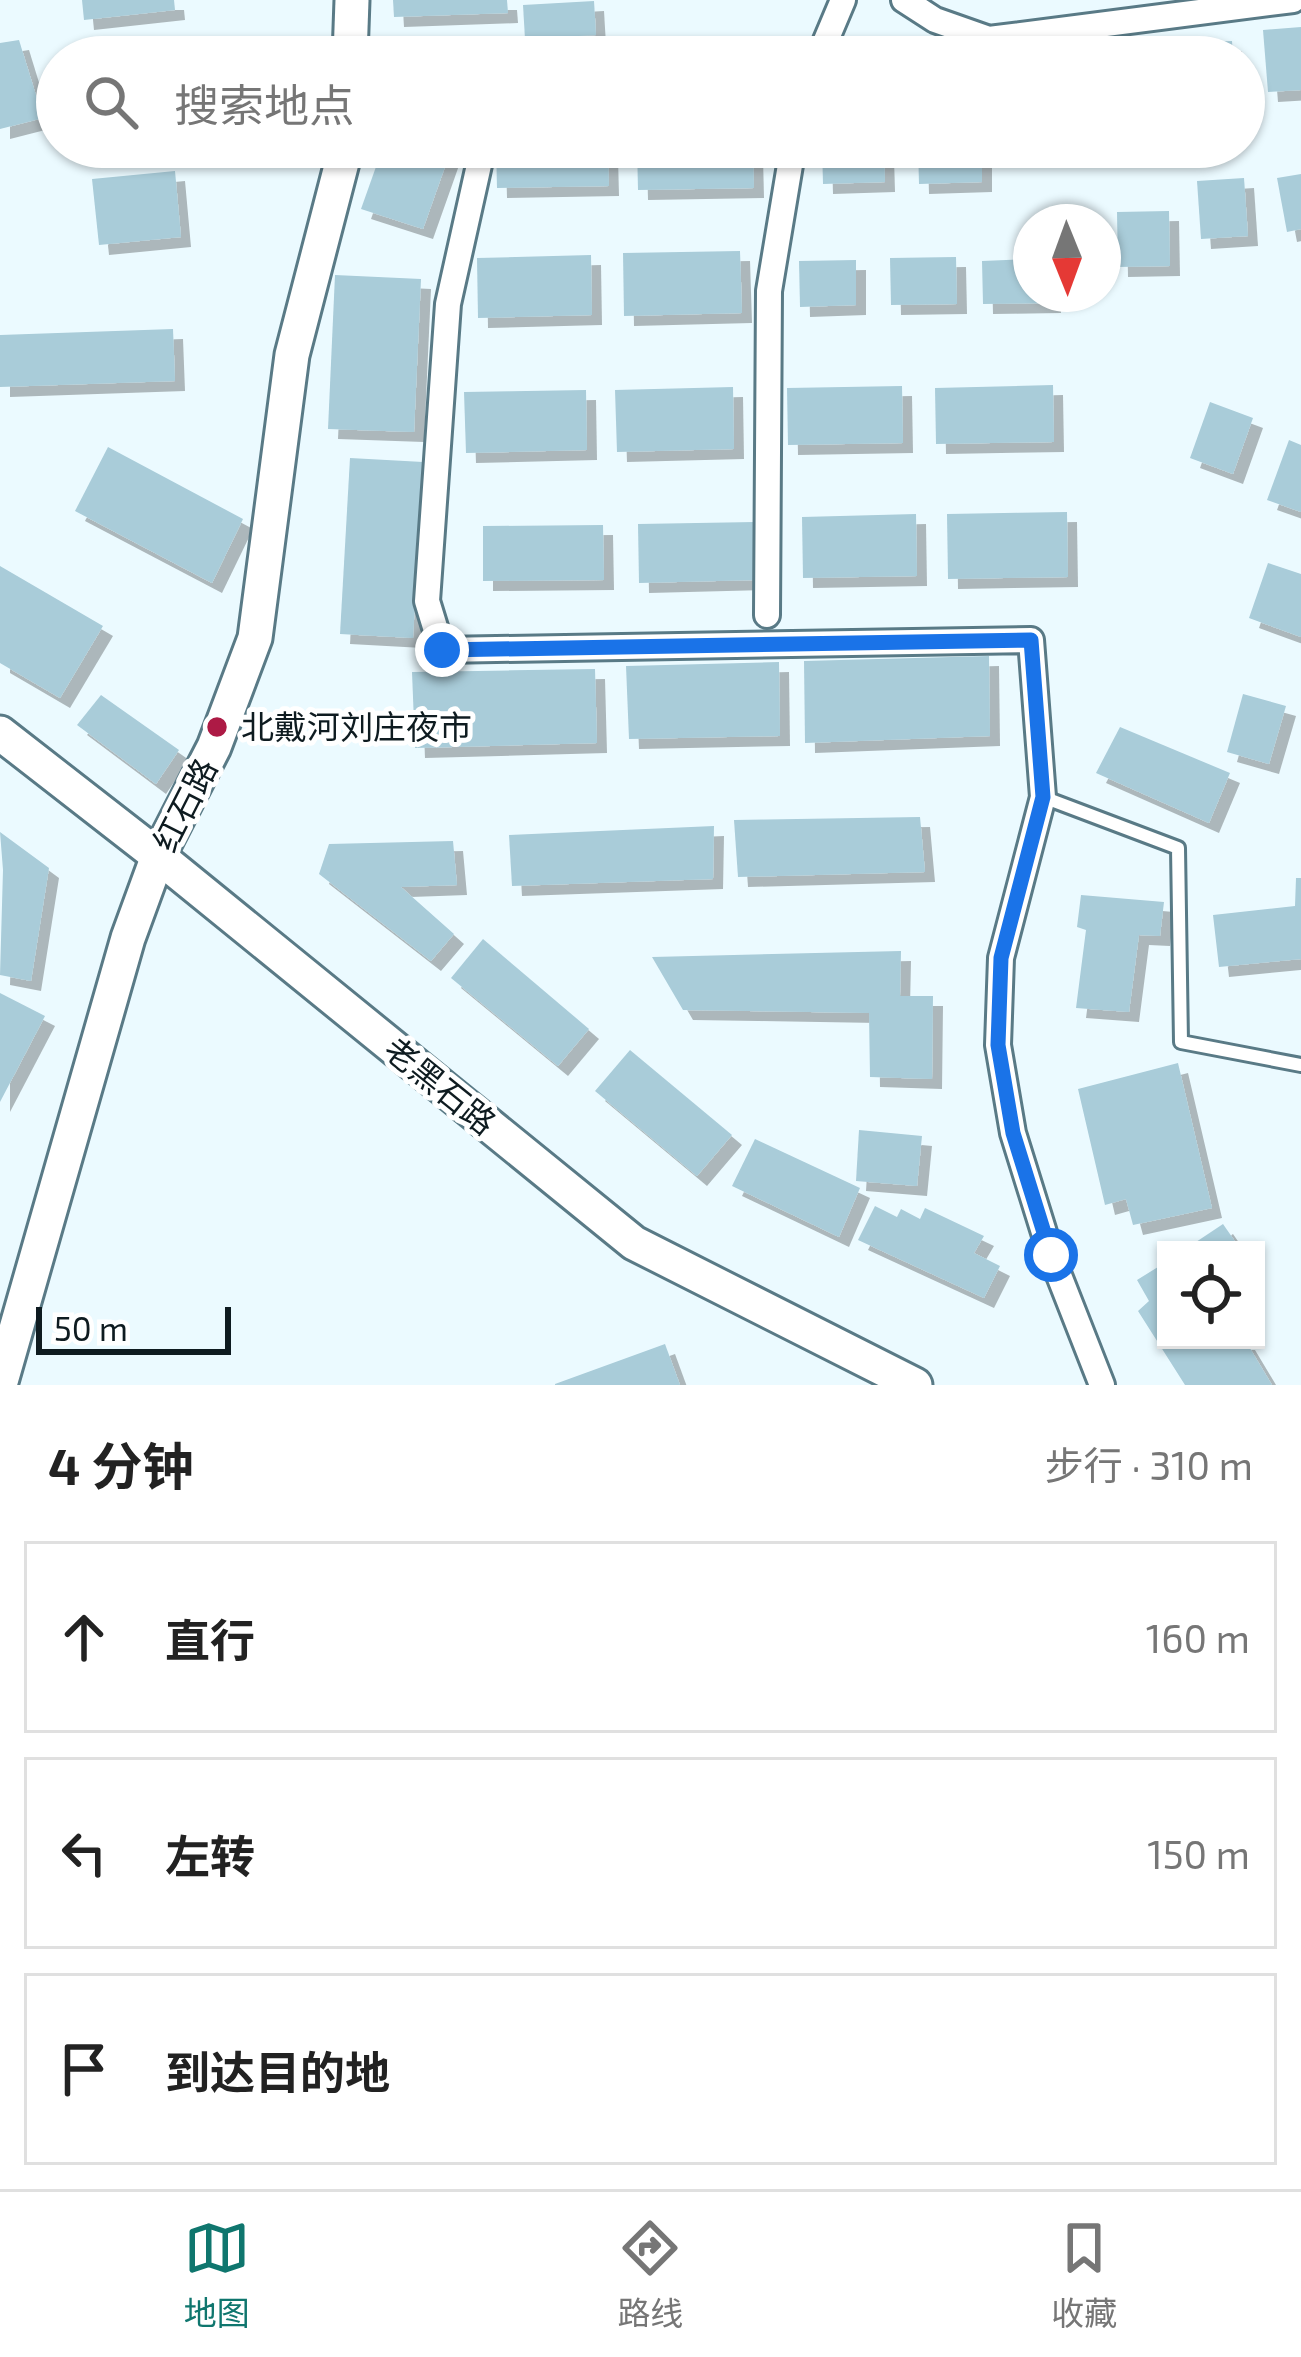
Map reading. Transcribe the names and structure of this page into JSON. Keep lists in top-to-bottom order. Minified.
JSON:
{"streets":{"street":["红石路","老黑石路"]},"crossings":[["红石路","老黑石路"]],"places":["北戴河刘庄夜市"],"scale_bar":"50 m","north":"bottom","page":{"search":"搜索地点","scale":"50 m","heading":["4 分钟","步行 · 310 m"],"list":[["直行","160 m"],["左转","150 m"],"到达目的地"],"nav":["地图","路线","收藏"]}}
